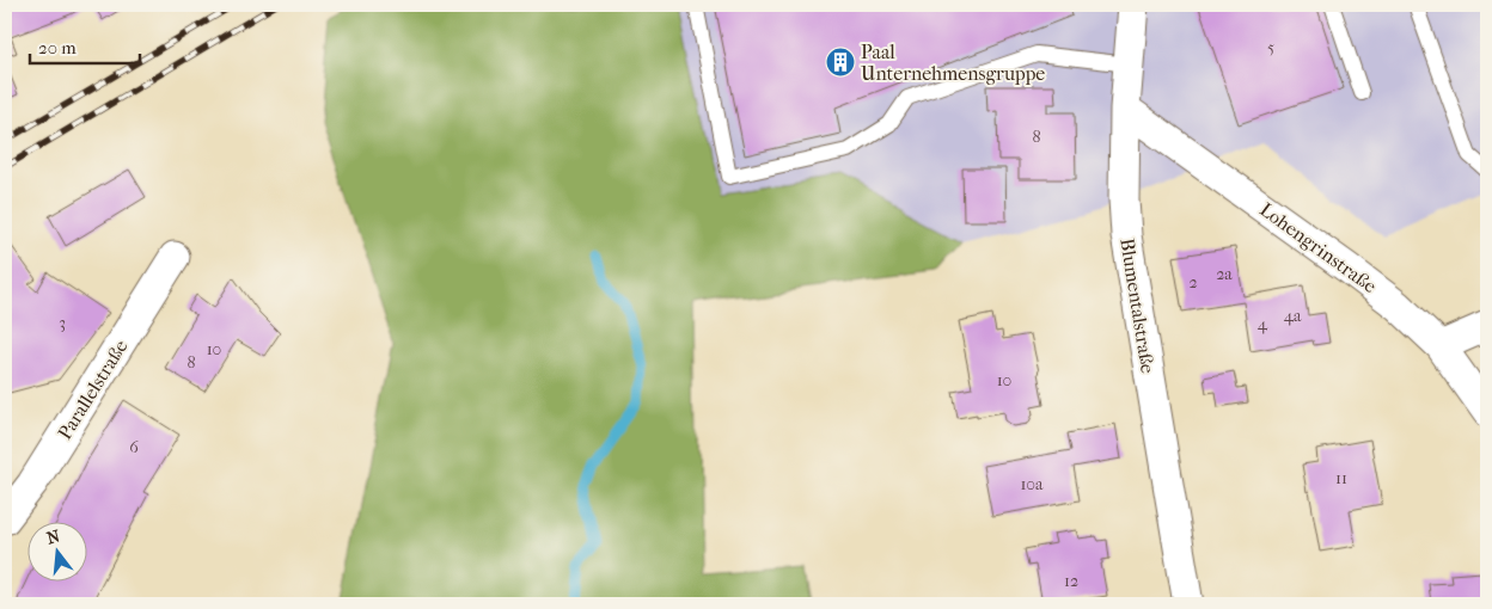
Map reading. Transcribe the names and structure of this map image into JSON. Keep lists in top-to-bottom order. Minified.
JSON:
{"streets":{"street":["Lohengrinstraße","Blumentalstraße","Parallelstraße"]},"crossings":[["Lohengrinstraße","Blumentalstraße"]],"places":{"building":["Paal Unternehmensgruppe"]},"house_numbers":["5","8","2a","2","4a","3","4","10","8","10","6","11","10a","12"],"scale_bar":"20 m","north":"top"}
